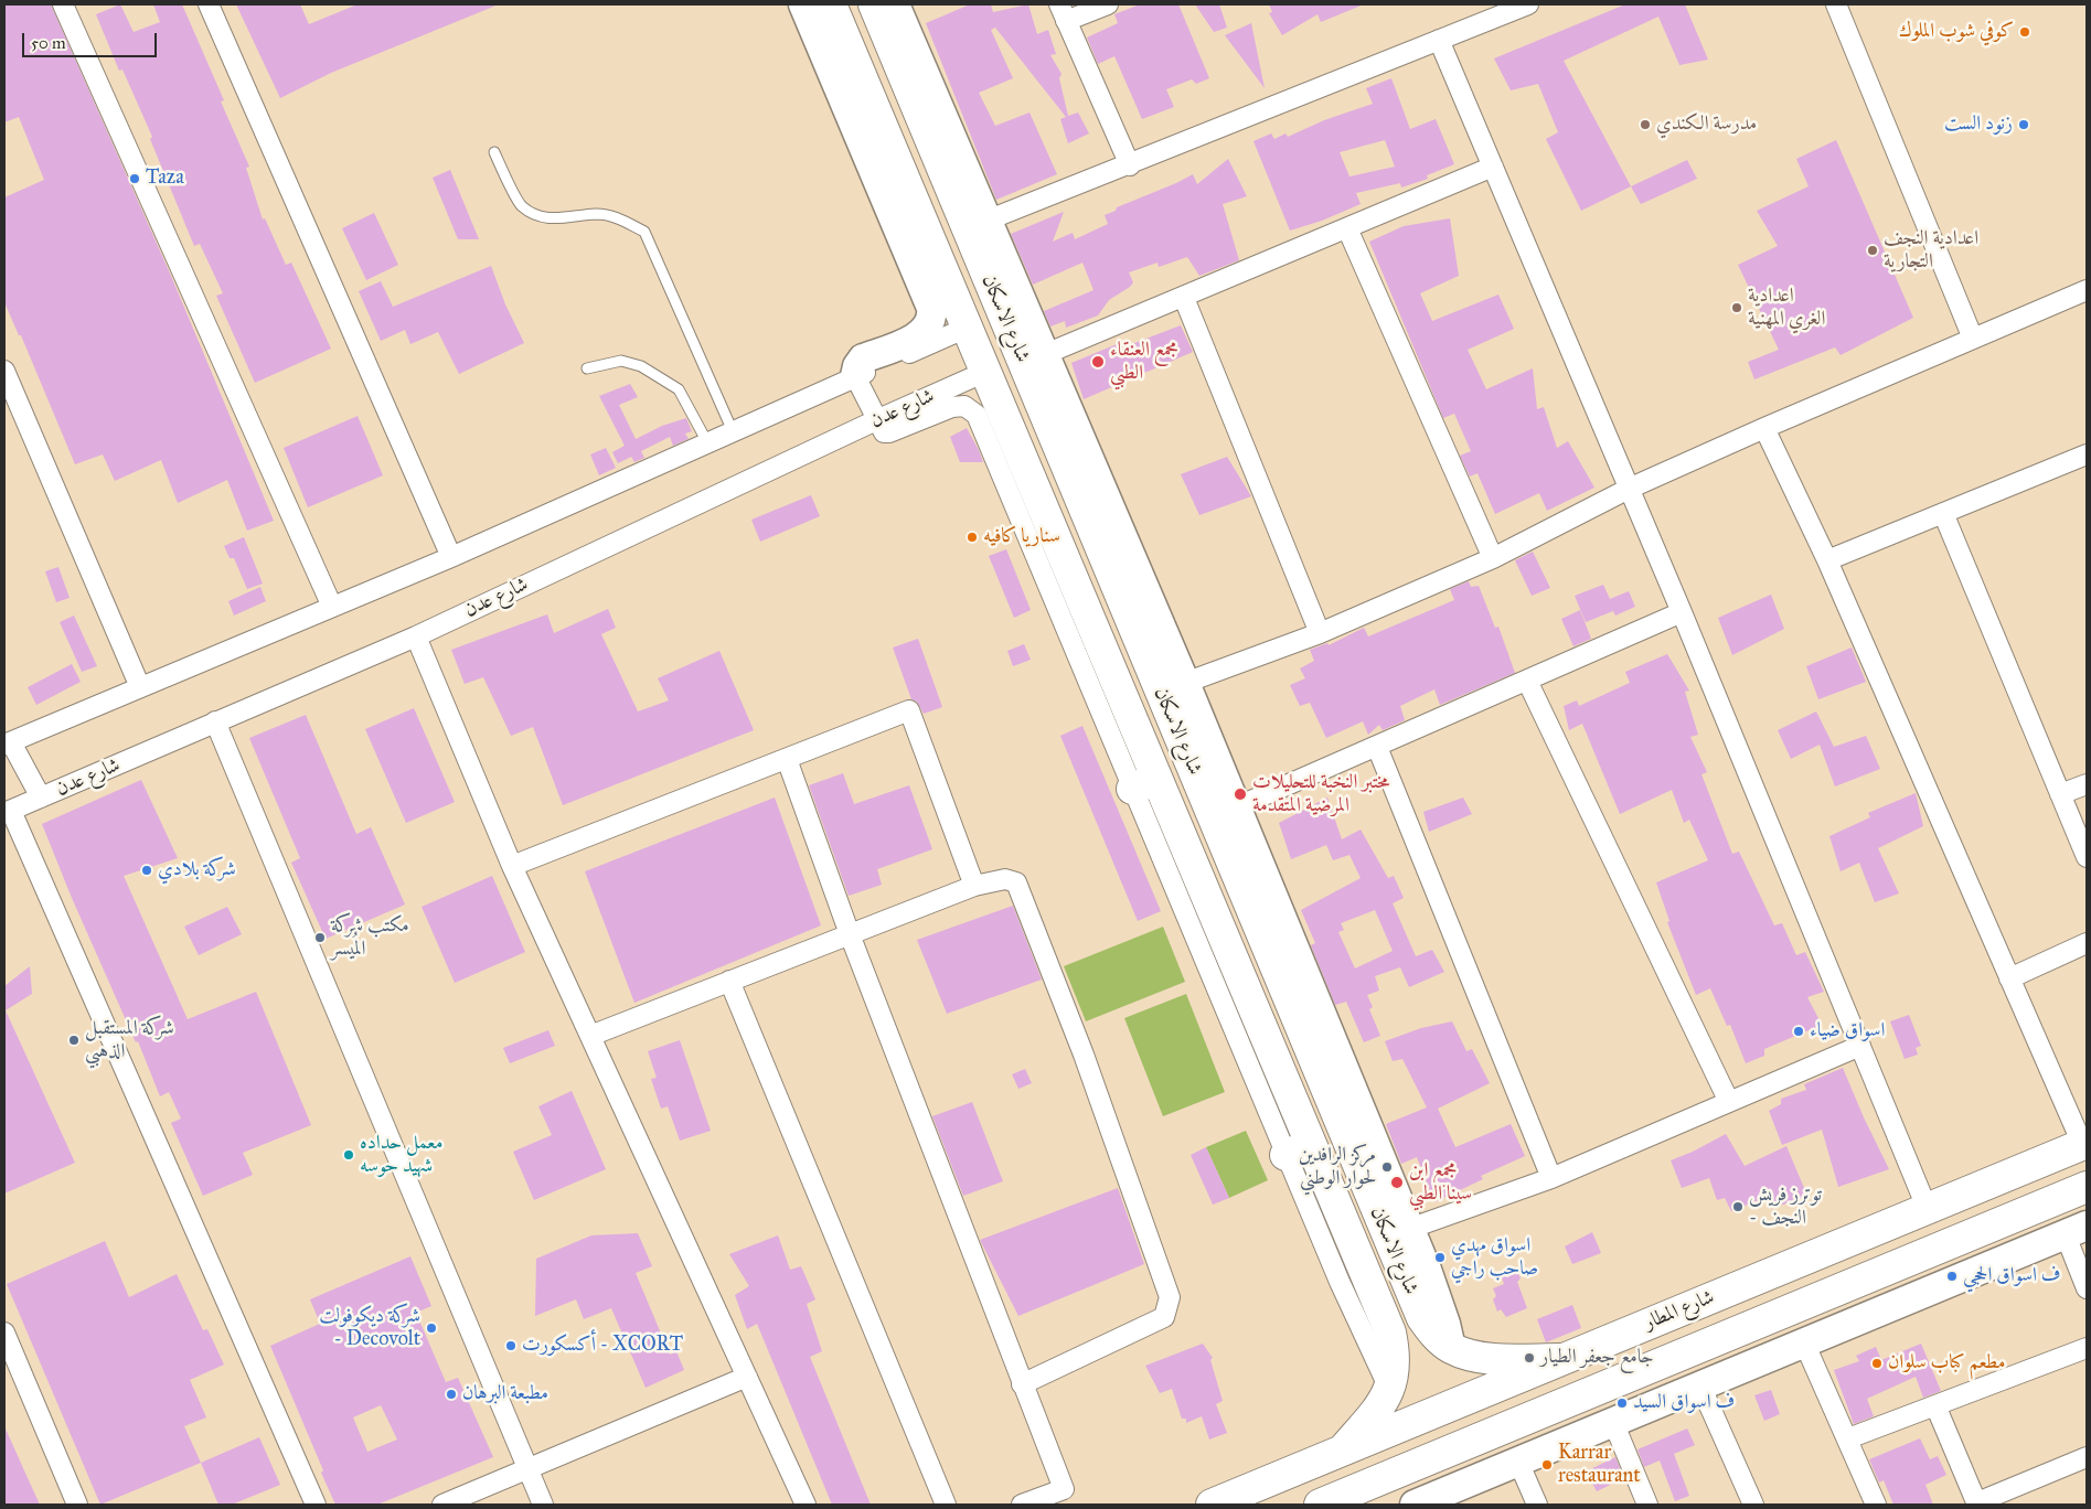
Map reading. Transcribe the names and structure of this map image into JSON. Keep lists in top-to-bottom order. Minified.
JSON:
{"streets":{"main road":["شارع الاسكان","شارع المطار"],"street":["شارع عدن"]},"crossings":[["شارع الاسكان","شارع عدن"],["شارع الاسكان","شارع المطار"]],"places":["كوفي شوب الملوك","مدرسة الكندي","زنود الست","Taza","اعدادية النجف التجارية","اعدادية الغري المهنية","مجمع العنقاء الطبي","سناريا كافيه","مختبر النخبة للتحليلات المرضية المتقدمة","شركة بلادي","مكتب شركة المُيسر","اسواق ضياء","شركة المستقبل الذهبي","معمل حداده شهيد حوسه","مركز الرافدين لحوار الوطني","مجمع ابن سينا الطبي","توترز فريش - النجف","اسواق مهدي صاحب راجي","ف اسواق الحجي","شركة ديكوفولت - Decovolt","أكسكورت - XCORT","جامع جعفر الطيار","مطعم كباب سلوان","مطبعة البرهان","ف اسواق السيد","Karrar restaurant"],"scale_bar":"50 m"}
